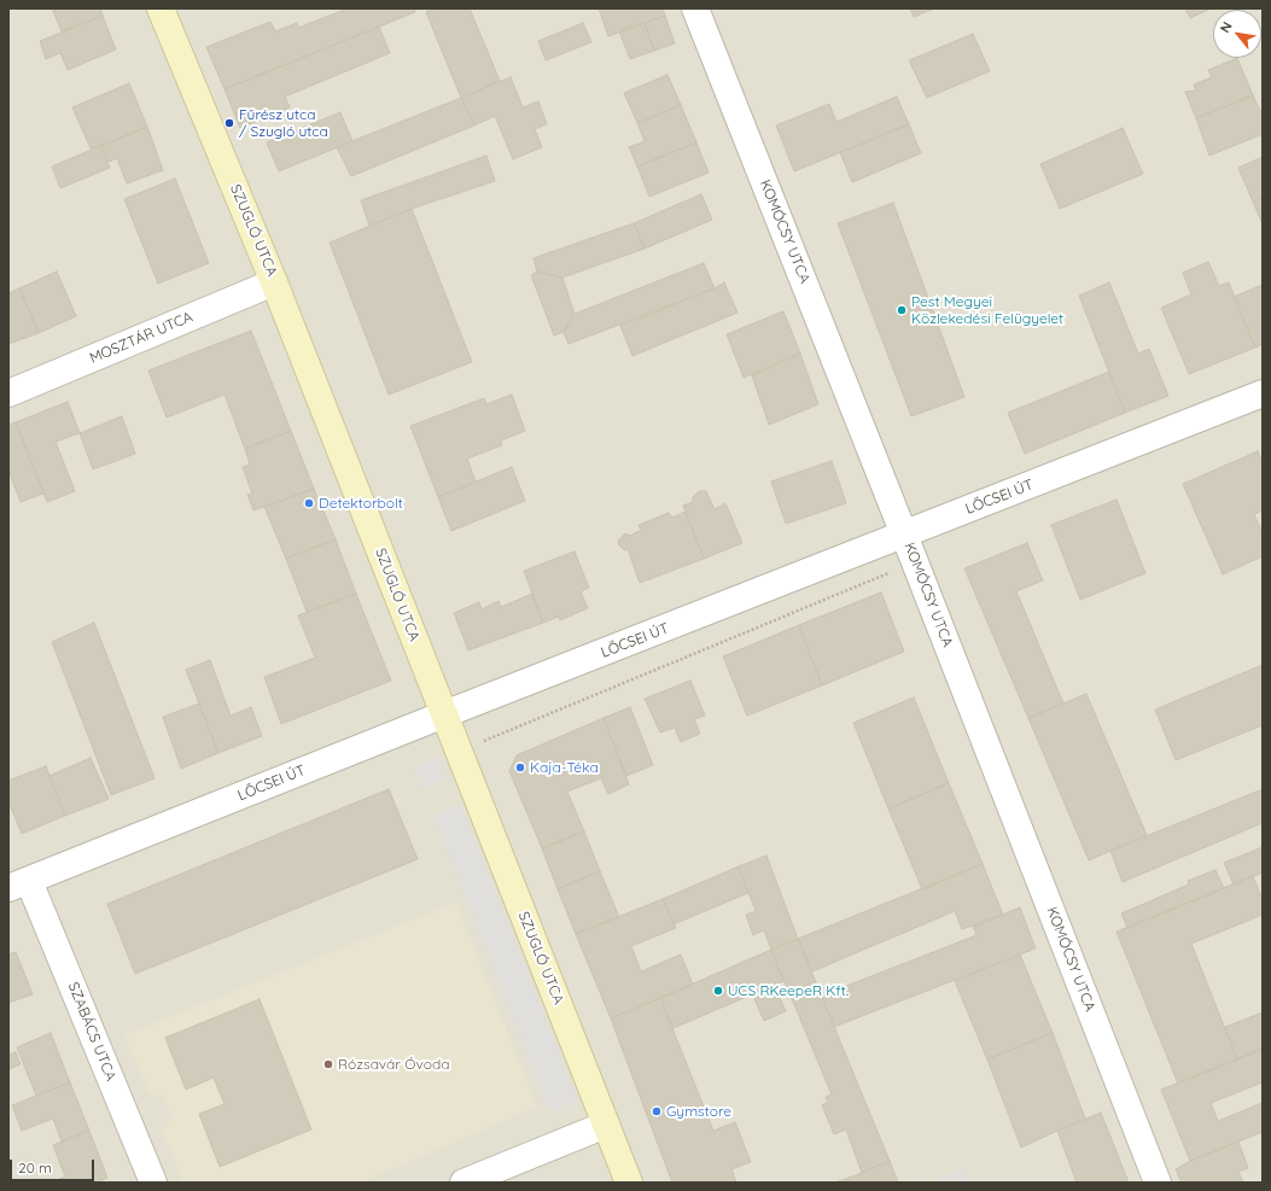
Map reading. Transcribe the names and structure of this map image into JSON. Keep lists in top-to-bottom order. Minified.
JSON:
{"streets":{"street":["SZUGLÓ UTCA","KOMÓCSY UTCA","MOSZTÁR UTCA","LŐCSEI ÚT","SZABÁCS UTCA"]},"crossings":[["SZUGLÓ UTCA","MOSZTÁR UTCA"],["SZUGLÓ UTCA","LŐCSEI ÚT"],["KOMÓCSY UTCA","LŐCSEI ÚT"],["LŐCSEI ÚT","SZABÁCS UTCA"]],"places":["Fűrész utca / Szugló utca","Pest Megyei Közlekedési Felügyelet","Detektorbolt","Kaja-Téka","UCS RKeepeR Kft.","Rózsavár Óvoda","Gymstore"],"scale_bar":"20 m","north":"top left"}
